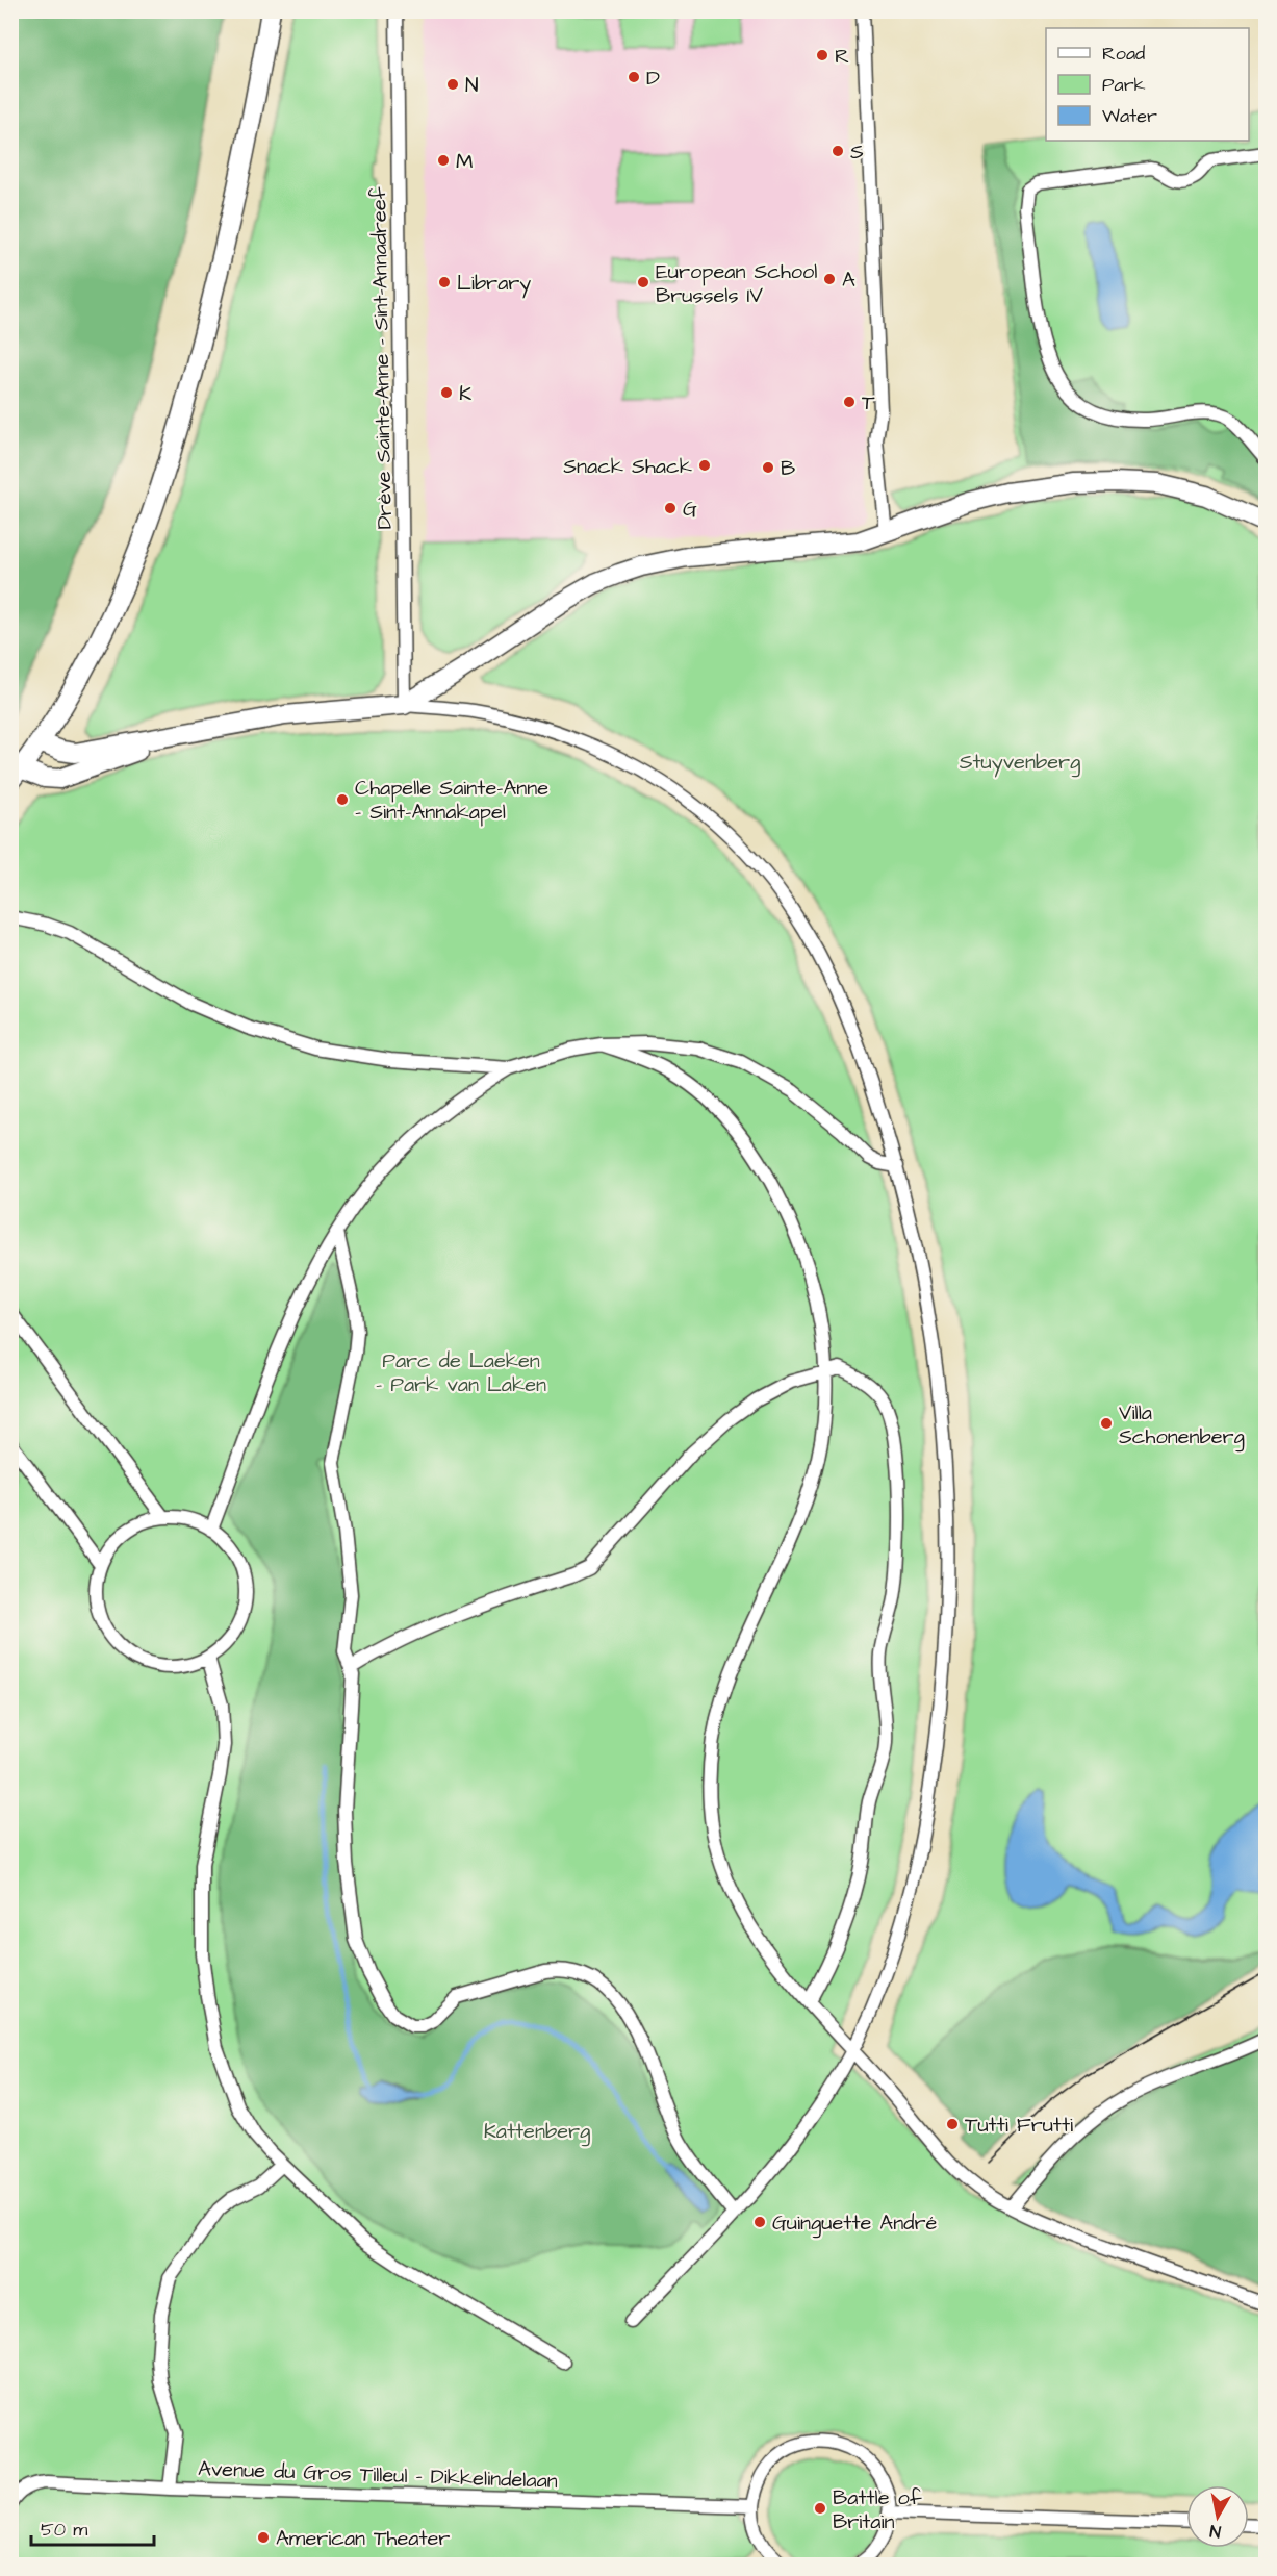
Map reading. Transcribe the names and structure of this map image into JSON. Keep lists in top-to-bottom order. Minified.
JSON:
{"streets":{"street":["Drève Sainte-Anne - Sint-Annadreef","Avenue du Gros Tilleul - Dikkelindelaan"]},"parks":["Stuyvenberg","Parc de Laeken - Park van Laken","Kattenberg"],"places":["R","D","N","S","M","A","Library","European School Brussels IV","K","T","Snack Shack","B","G","Chapelle Sainte-Anne - Sint-Annakapel","Villa Schonenberg","Tutti Frutti","Guinguette André","Battle of Britain","American Theater"],"legend":["Road","Park","Water"],"scale_bar":"50 m","north":"bottom"}
